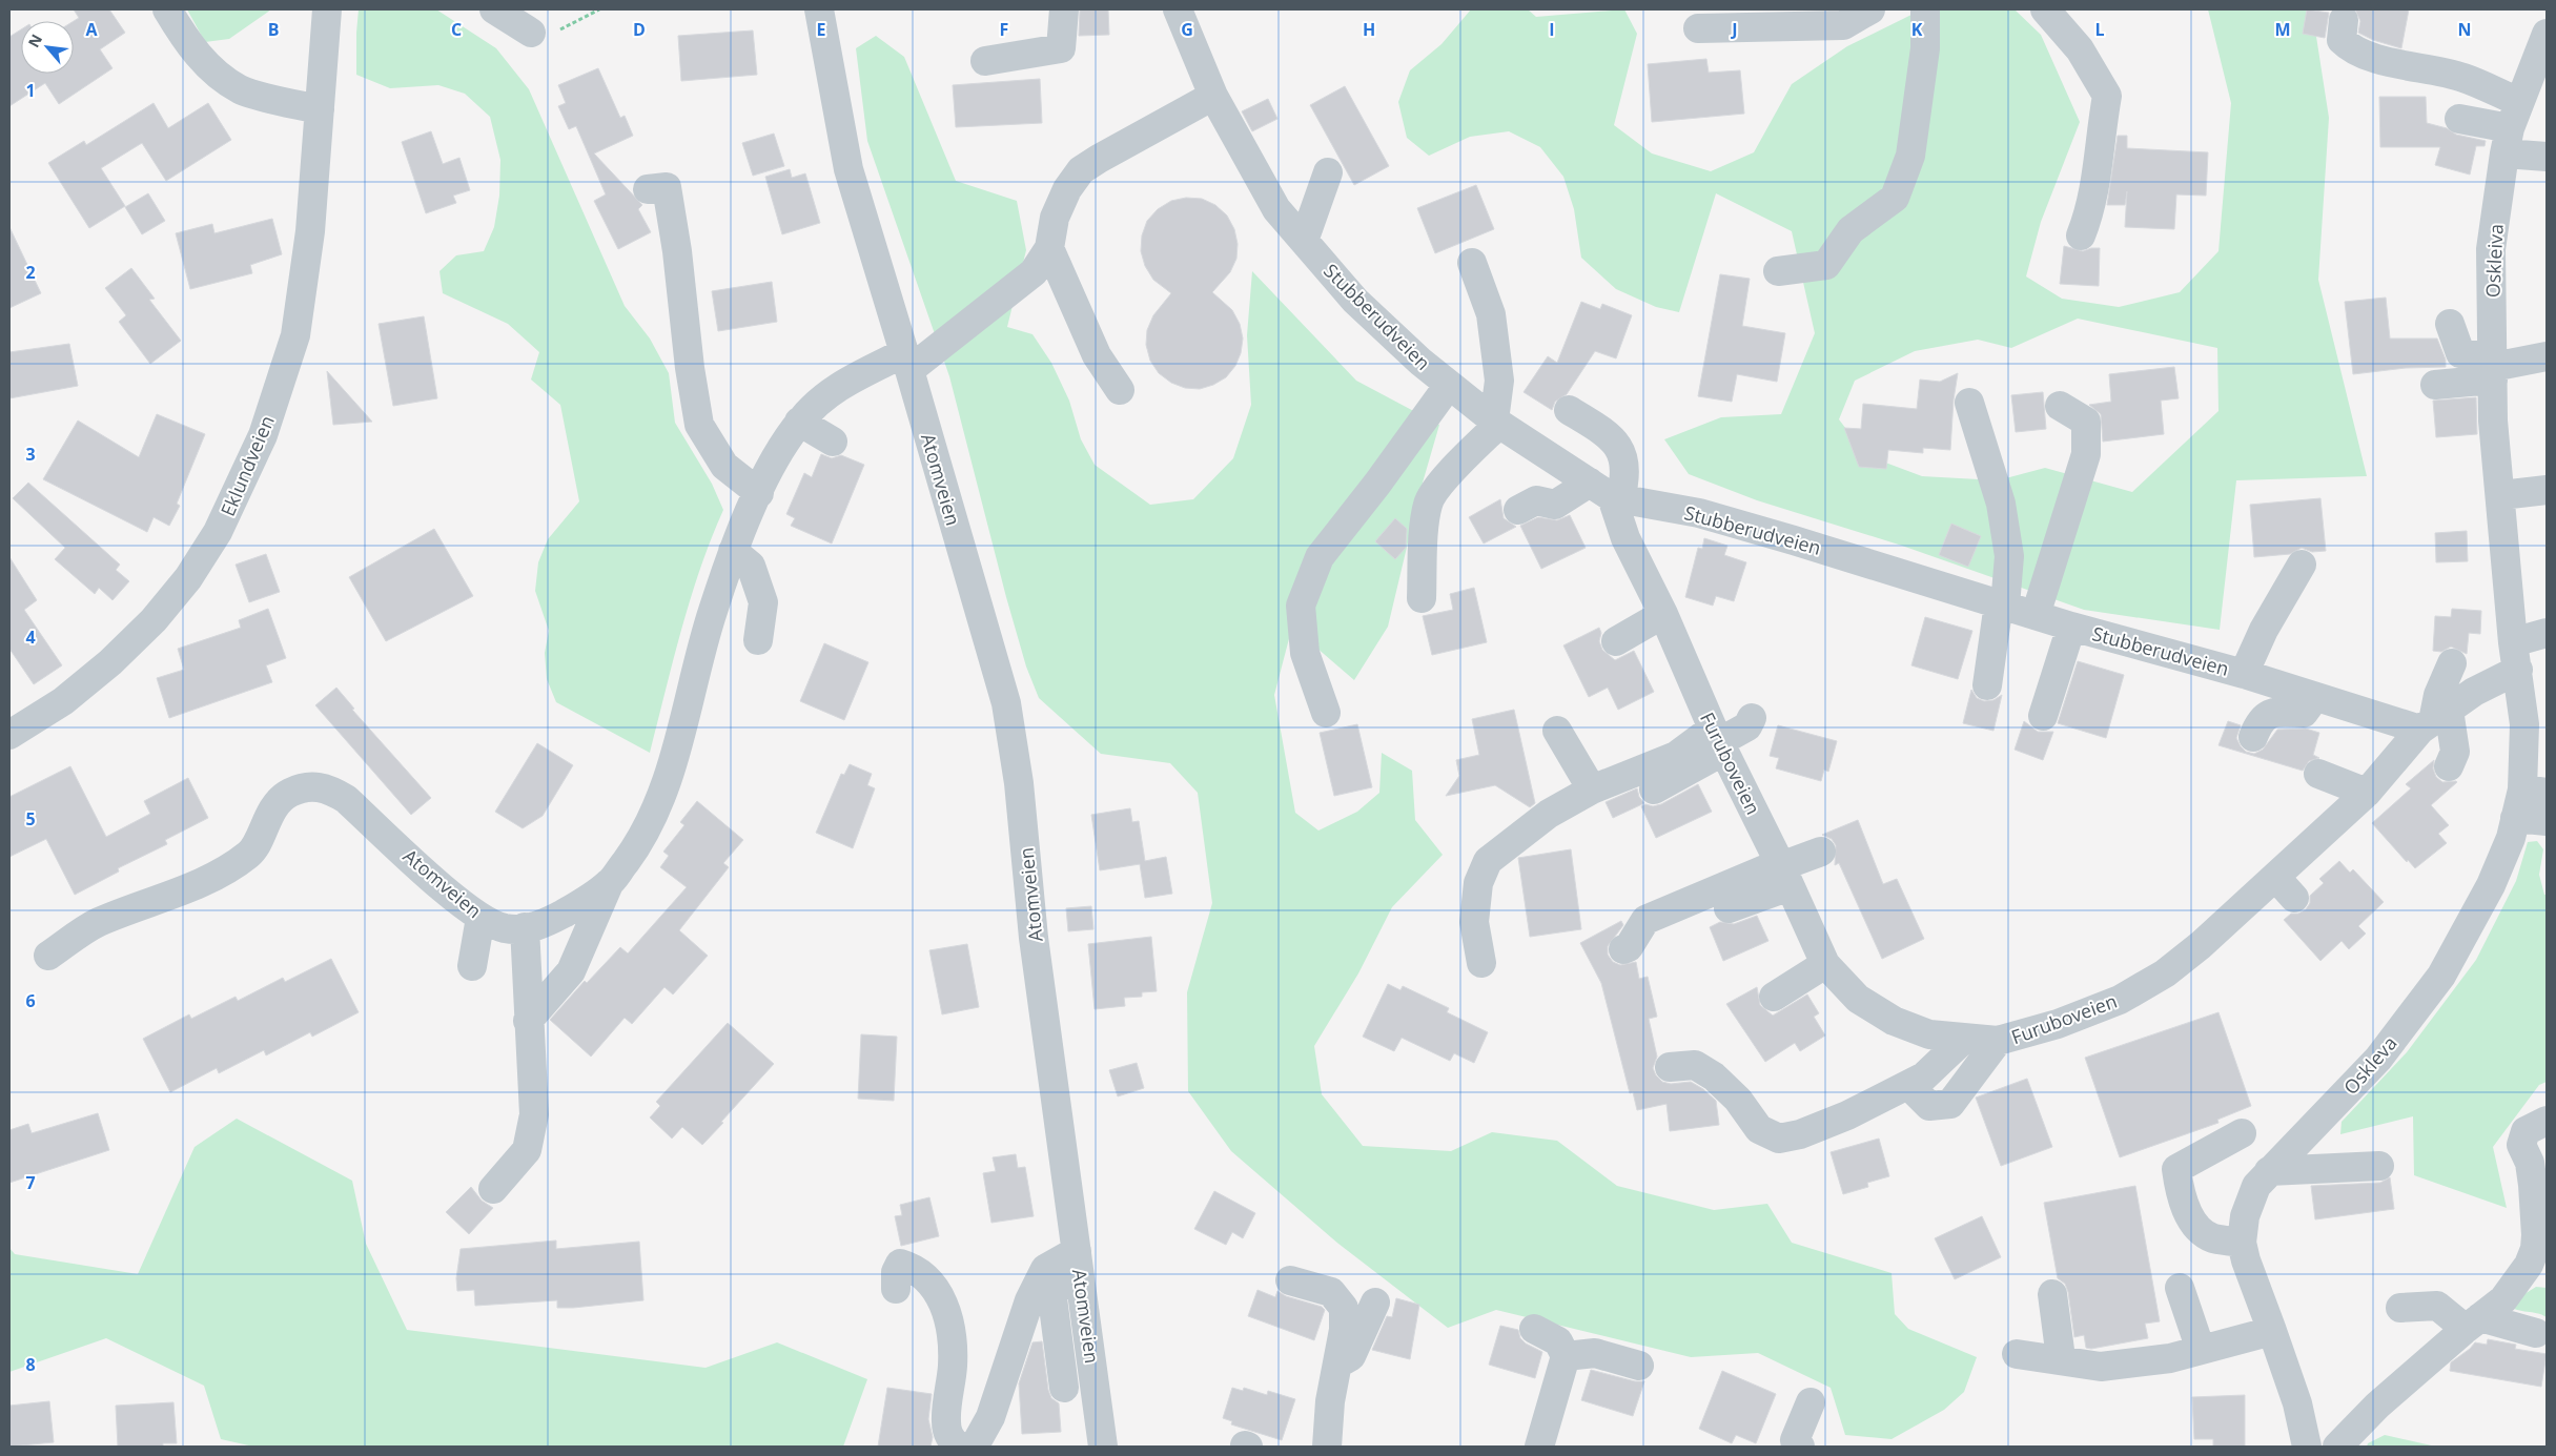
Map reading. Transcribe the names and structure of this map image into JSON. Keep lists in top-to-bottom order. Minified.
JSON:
{"streets":{"street":["Oskleiva","Stubberudveien","Eklundveien","Atomveien","Furuboveien","Oskleva"]},"crossings":[["Oskleiva","Oskleva"],["Stubberudveien","Furuboveien"]],"north":"top left","grid":{"columns":["A","B","C","D","E","F","G","H","I","J","K","L","M","N"],"rows":["1","2","3","4","5","6","7","8"]}}
